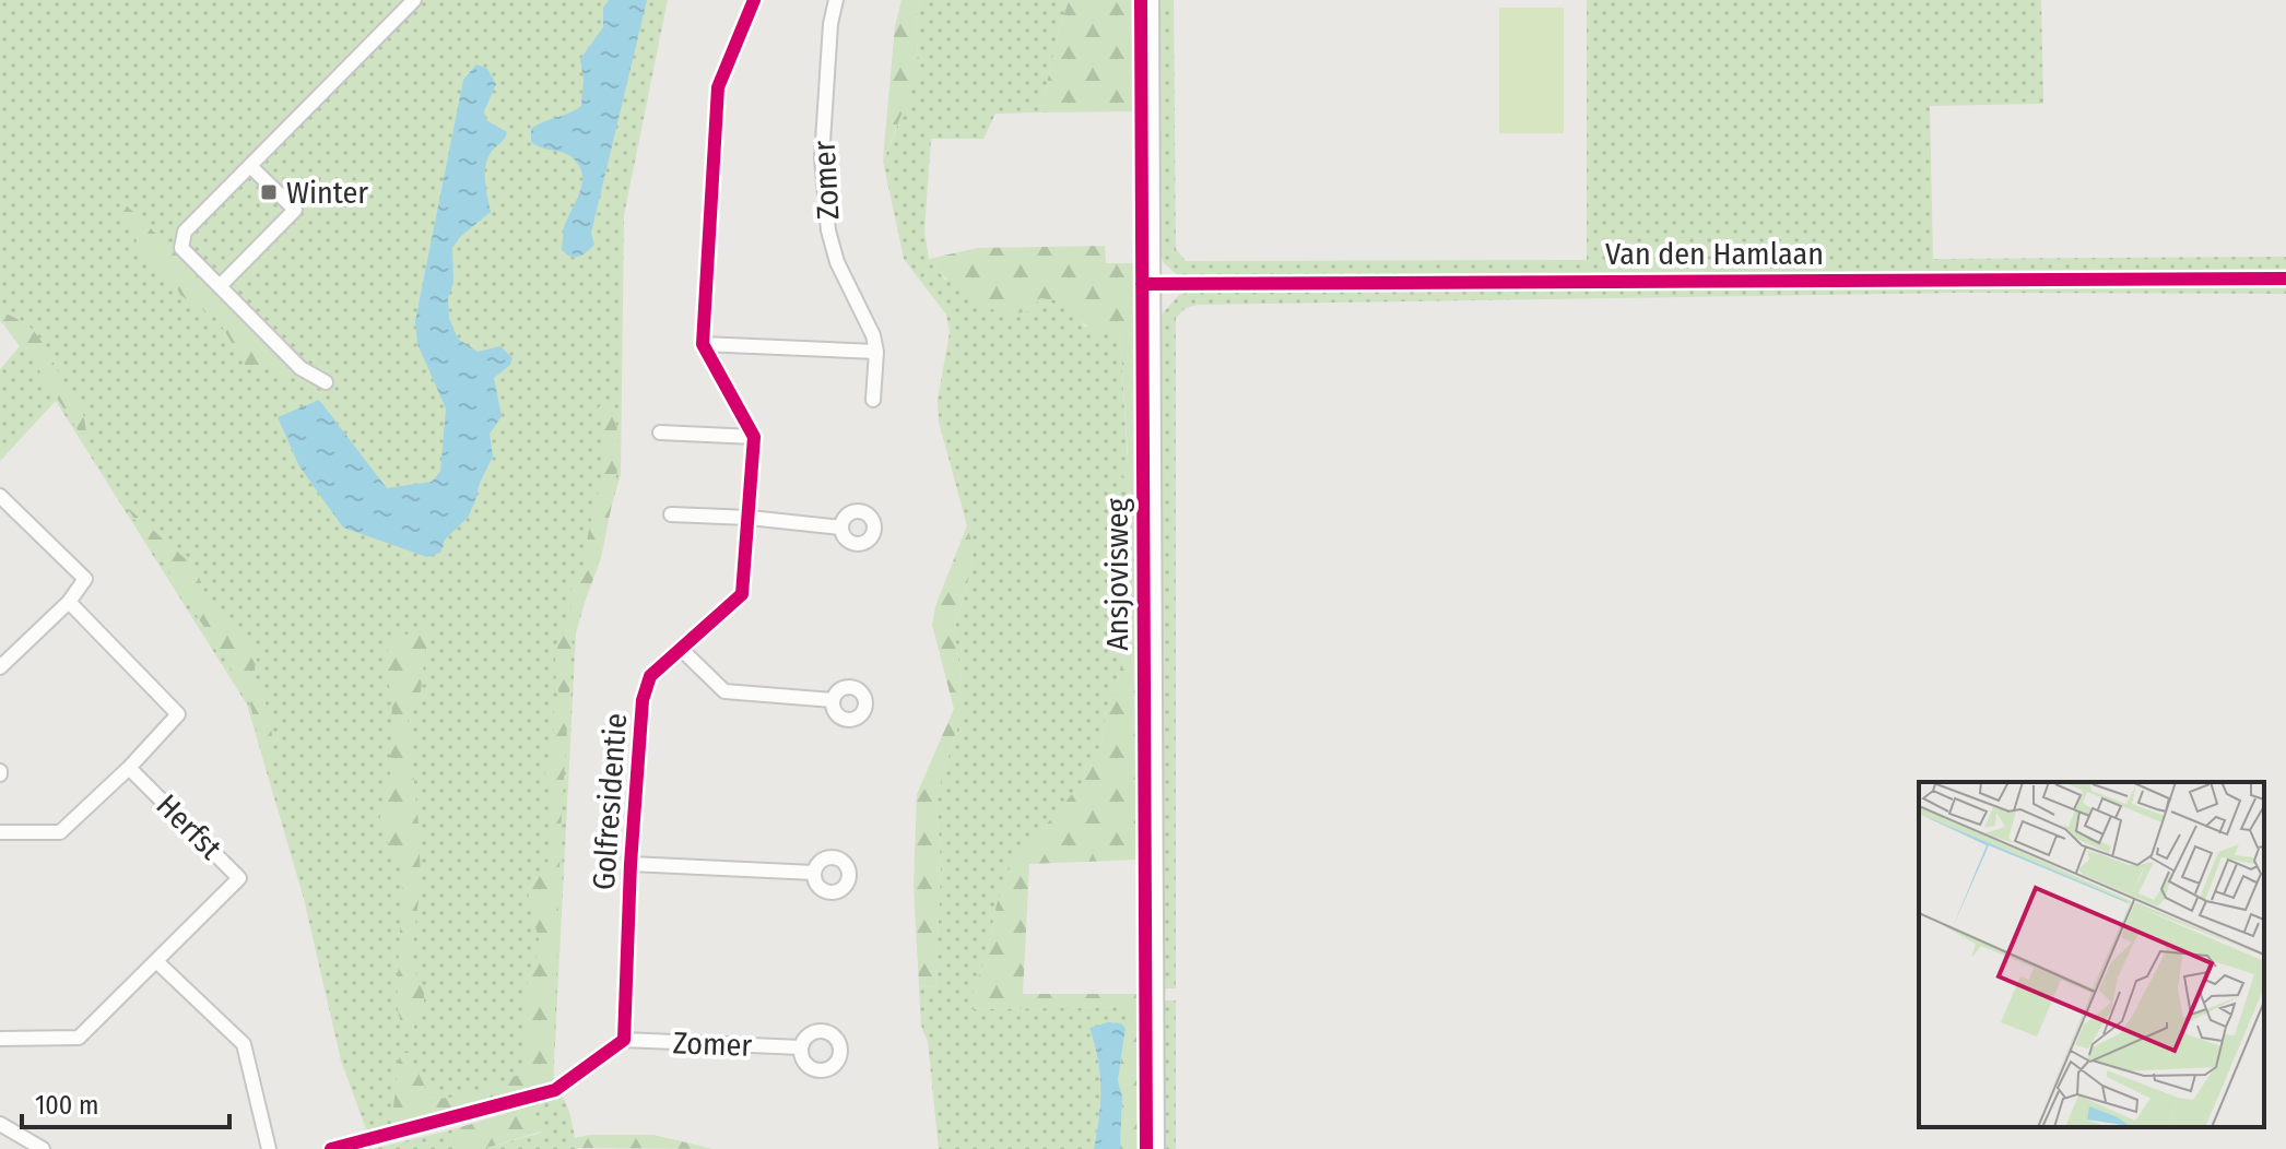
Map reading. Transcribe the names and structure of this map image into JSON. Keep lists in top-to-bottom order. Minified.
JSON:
{"streets":{"street":["Zomer","Van den Hamlaan","Ansjovisweg","Golfresidentie","Herfst"]},"crossings":[["Zomer","Golfresidentie"],["Van den Hamlaan","Ansjovisweg"]],"places":{"transit":["Winter"]},"scale_bar":"100 m"}
